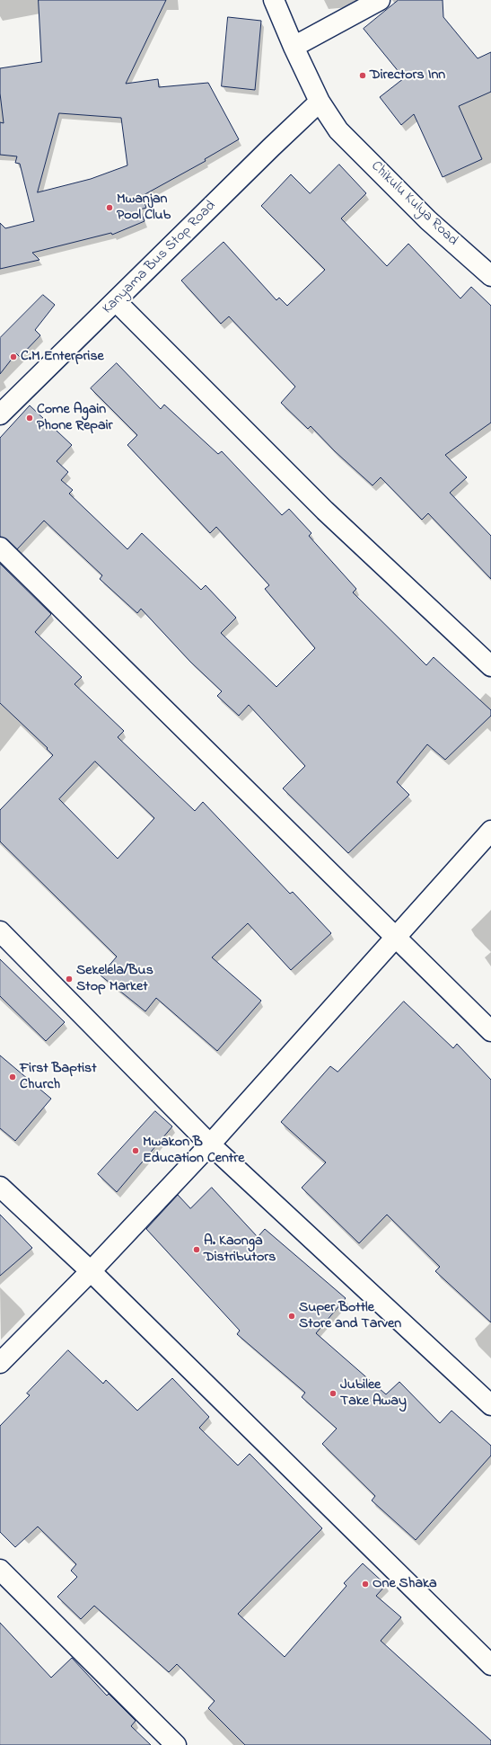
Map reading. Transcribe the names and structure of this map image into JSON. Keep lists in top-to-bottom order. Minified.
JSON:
{"streets":{"street":["Chikulu Kulya Road","Kanyama Bus Stop Road"]},"crossings":[["Chikulu Kulya Road","Kanyama Bus Stop Road"]],"places":["Directors Inn","Mwanjan Pool Club","C.M Enterprise","Come Again Phone Repair","Sekelela/Bus Stop Market","First Baptist Church","Mwakon B Education Centre","A. Kaonga Distributors","Super Bottle Store and Tarven","Jubilee Take Away","One Shaka"]}
